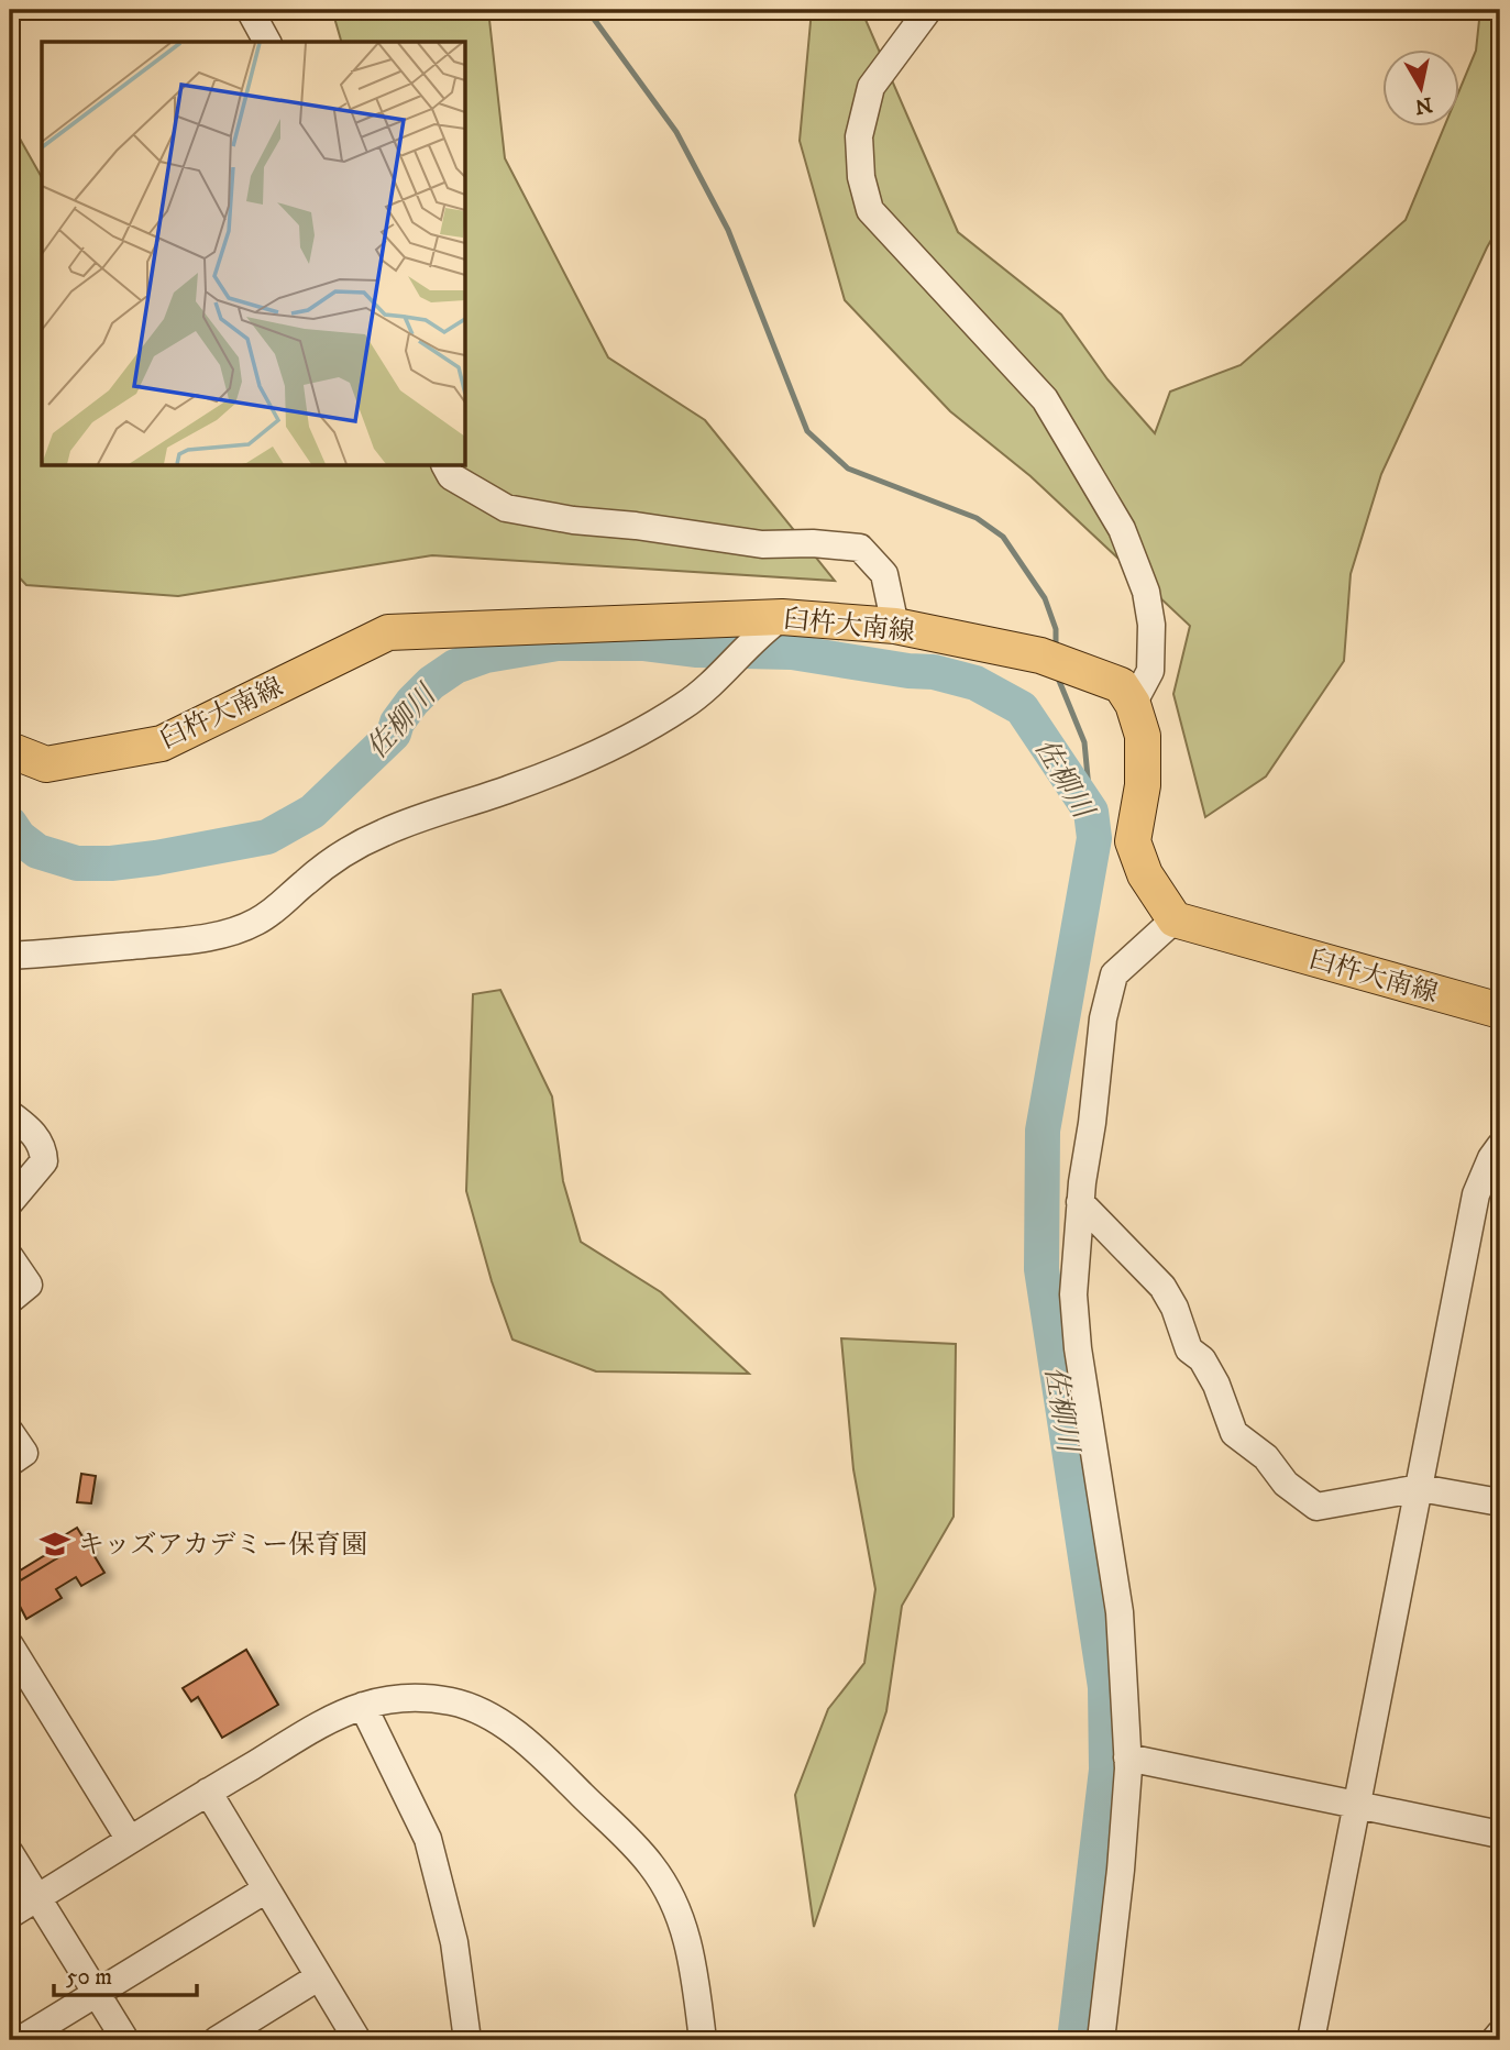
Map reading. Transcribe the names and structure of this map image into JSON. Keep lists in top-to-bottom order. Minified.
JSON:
{"streets":{"main road":["臼杵大南線"]},"water":["佐柳川"],"places":{"school or university":["キッズアカデミー保育園"]},"scale_bar":"50 m","north":"bottom"}
